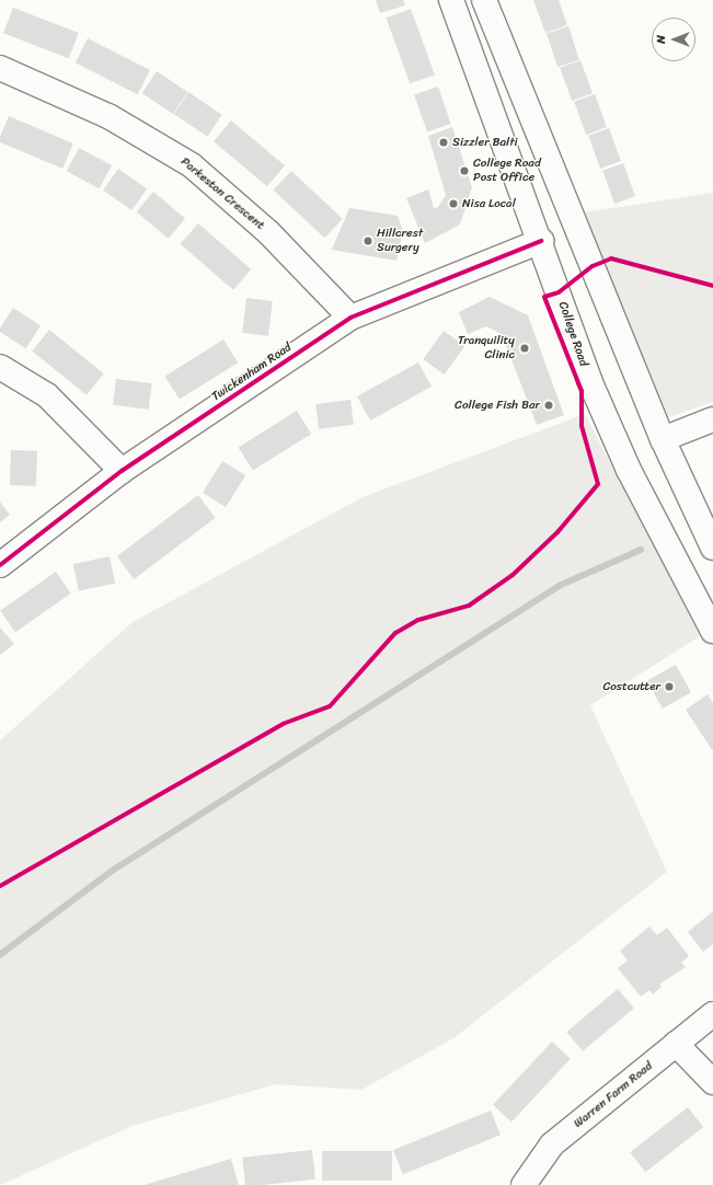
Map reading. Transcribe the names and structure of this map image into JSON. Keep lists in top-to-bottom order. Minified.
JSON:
{"streets":{"street":["Parkeston Crescent","College Road","Twickenham Road","Warren Farm Road"]},"crossings":[["Parkeston Crescent","Twickenham Road"],["College Road","Twickenham Road"]],"places":["Sizzler Balti","College Road Post Office","Nisa Local","Hillcrest Surgery","Tranquility Clinic","College Fish Bar","Costcutter"],"north":"left"}
